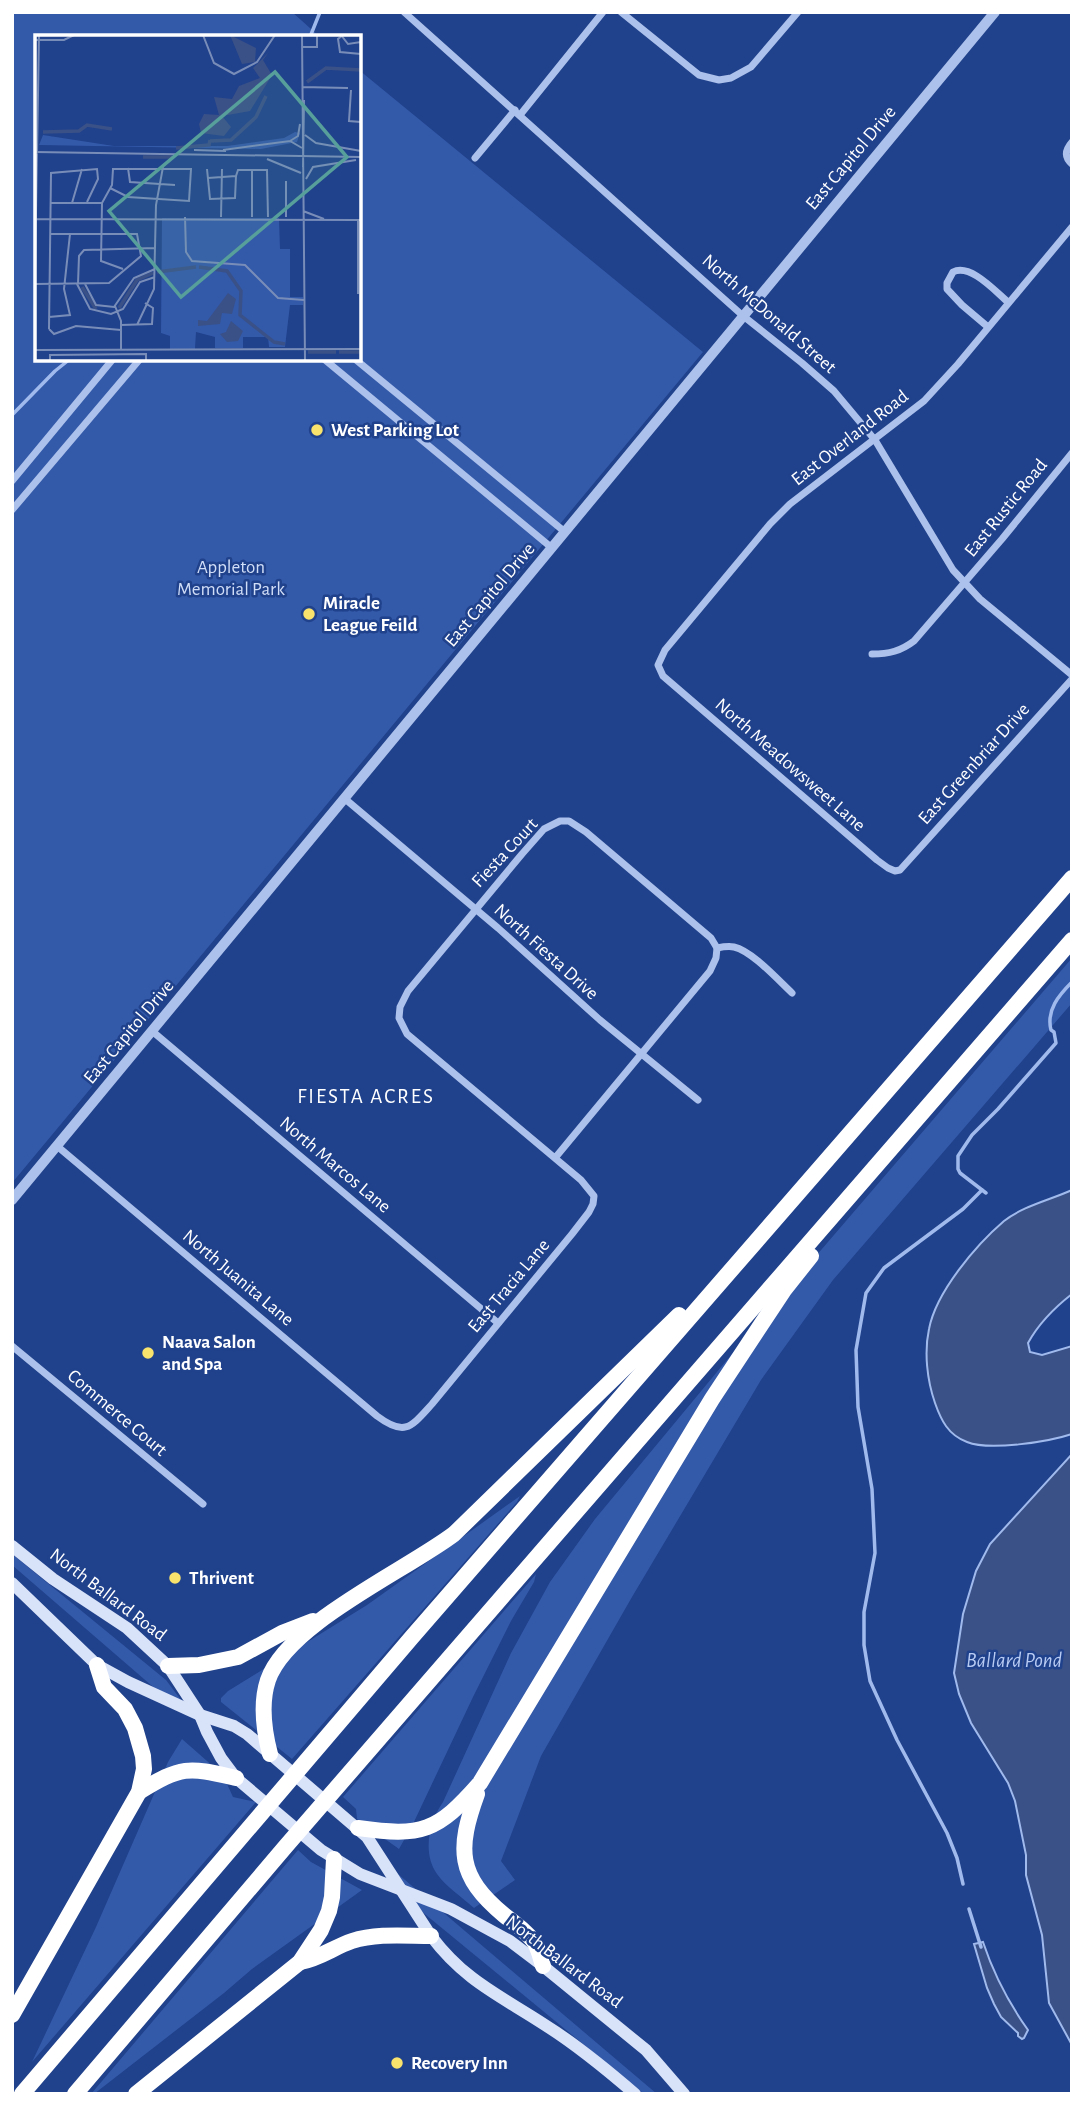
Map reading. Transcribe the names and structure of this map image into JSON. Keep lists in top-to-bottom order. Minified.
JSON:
{"streets":{"main road":["North Ballard Road"],"street":["East Capitol Drive","North McDonald Street","East Overland Road","East Rustic Road","East Greenbriar Drive","North Meadowsweet Lane","Fiesta Court","North Fiesta Drive","North Marcos Lane","North Juanita Lane","East Tracia Lane","Commerce Court"]},"crossings":[["East Capitol Drive","North McDonald Street"],["East Capitol Drive","North Fiesta Drive"],["East Capitol Drive","North Marcos Lane"],["East Capitol Drive","North Juanita Lane"],["North McDonald Street","East Overland Road"],["North McDonald Street","East Rustic Road"],["North McDonald Street","East Greenbriar Drive"],["East Overland Road","North Meadowsweet Lane"],["East Greenbriar Drive","North Meadowsweet Lane"],["Fiesta Court","North Fiesta Drive"],["Fiesta Court","East Tracia Lane"],["North Marcos Lane","East Tracia Lane"],["North Juanita Lane","East Tracia Lane"]],"districts":["FIESTA ACRES"],"water":["Ballard Pond"],"parks":["Appleton Memorial Park"],"places":["West Parking Lot","Miracle League Feild","Naava Salon and Spa","Thrivent","Recovery Inn"]}
